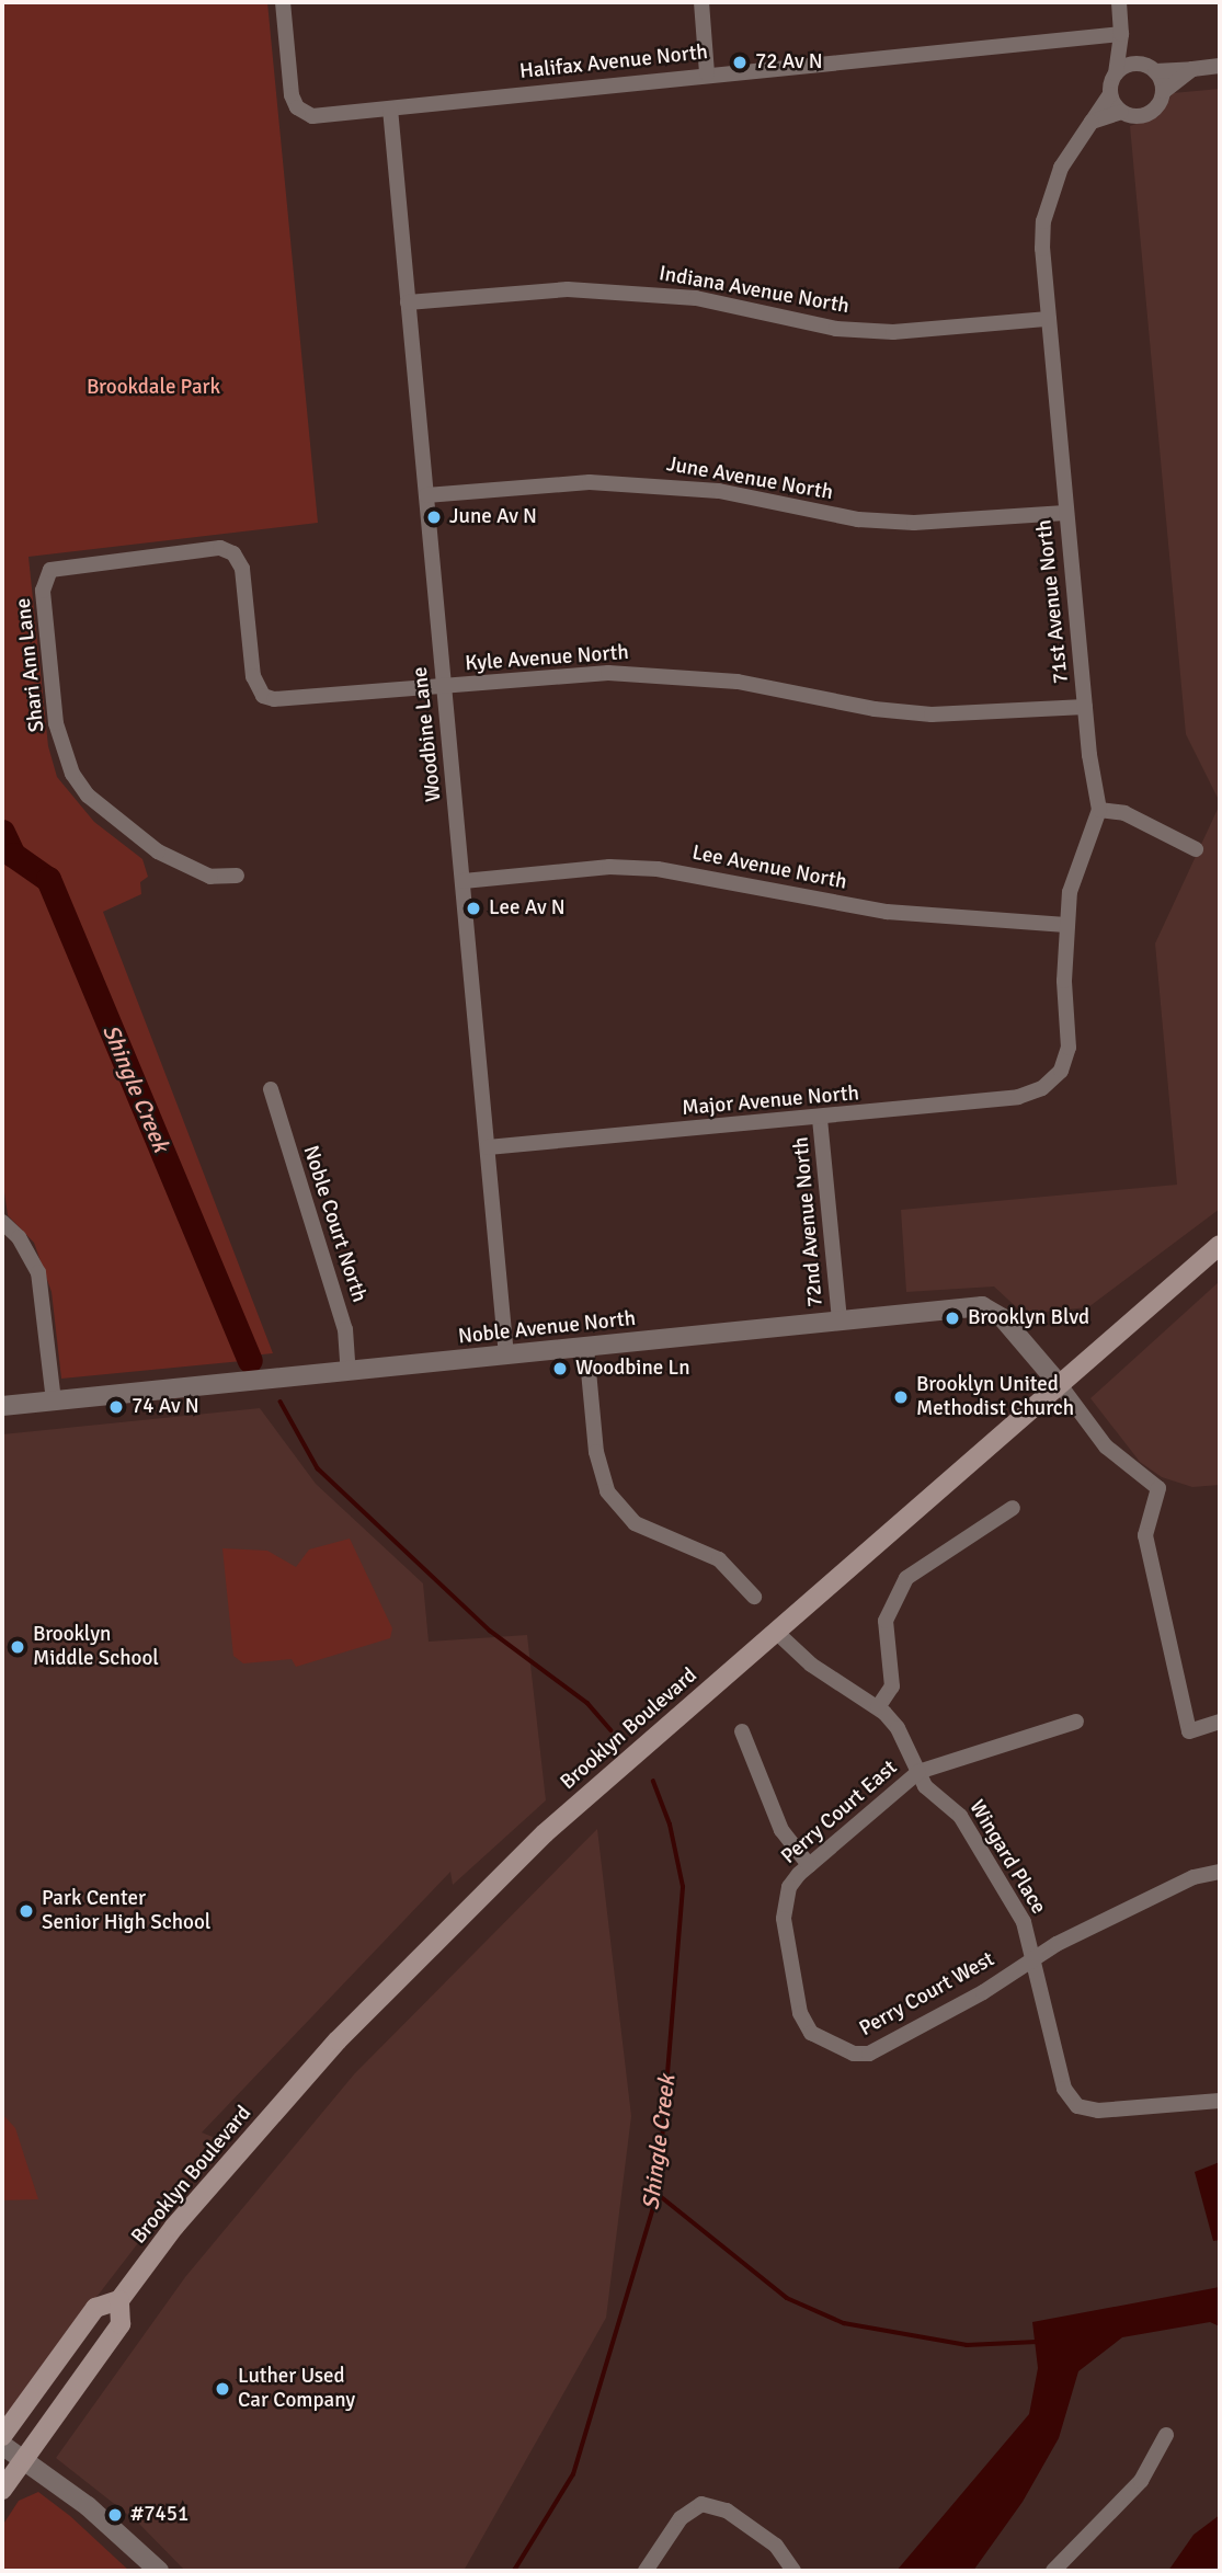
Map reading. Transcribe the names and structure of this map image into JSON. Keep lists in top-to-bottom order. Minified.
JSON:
{"streets":{"main road":["Brooklyn Boulevard"],"street":["Halifax Avenue North","Indiana Avenue North","June Avenue North","71st Avenue North","Kyle Avenue North","Shari Ann Lane","Woodbine Lane","Lee Avenue North","Major Avenue North","72nd Avenue North","Noble Court North","Noble Avenue North","Perry Court East","Wingard Place","Perry Court West"]},"crossings":[["Halifax Avenue North","Woodbine Lane"],["Indiana Avenue North","71st Avenue North"],["Indiana Avenue North","Woodbine Lane"],["June Avenue North","71st Avenue North"],["June Avenue North","Woodbine Lane"],["71st Avenue North","Kyle Avenue North"],["71st Avenue North","Lee Avenue North"],["71st Avenue North","Major Avenue North"],["Kyle Avenue North","Shari Ann Lane"],["Kyle Avenue North","Woodbine Lane"],["Woodbine Lane","Lee Avenue North"],["Woodbine Lane","Major Avenue North"],["Woodbine Lane","Noble Avenue North"],["Major Avenue North","72nd Avenue North"],["72nd Avenue North","Noble Avenue North"],["Noble Court North","Noble Avenue North"],["Noble Avenue North","Brooklyn Boulevard"],["Brooklyn Boulevard","Wingard Place"],["Perry Court East","Wingard Place"],["Perry Court East","Perry Court West"],["Wingard Place","Perry Court West"]],"water":["Shingle Creek"],"parks":["Brookdale Park"],"places":["72 Av N","June Av N","Lee Av N","Brooklyn Blvd","Woodbine Ln","Brooklyn United Methodist Church","74 Av N","Brooklyn Middle School","Park Center Senior High School","Luther Used Car Company","#7451"]}
